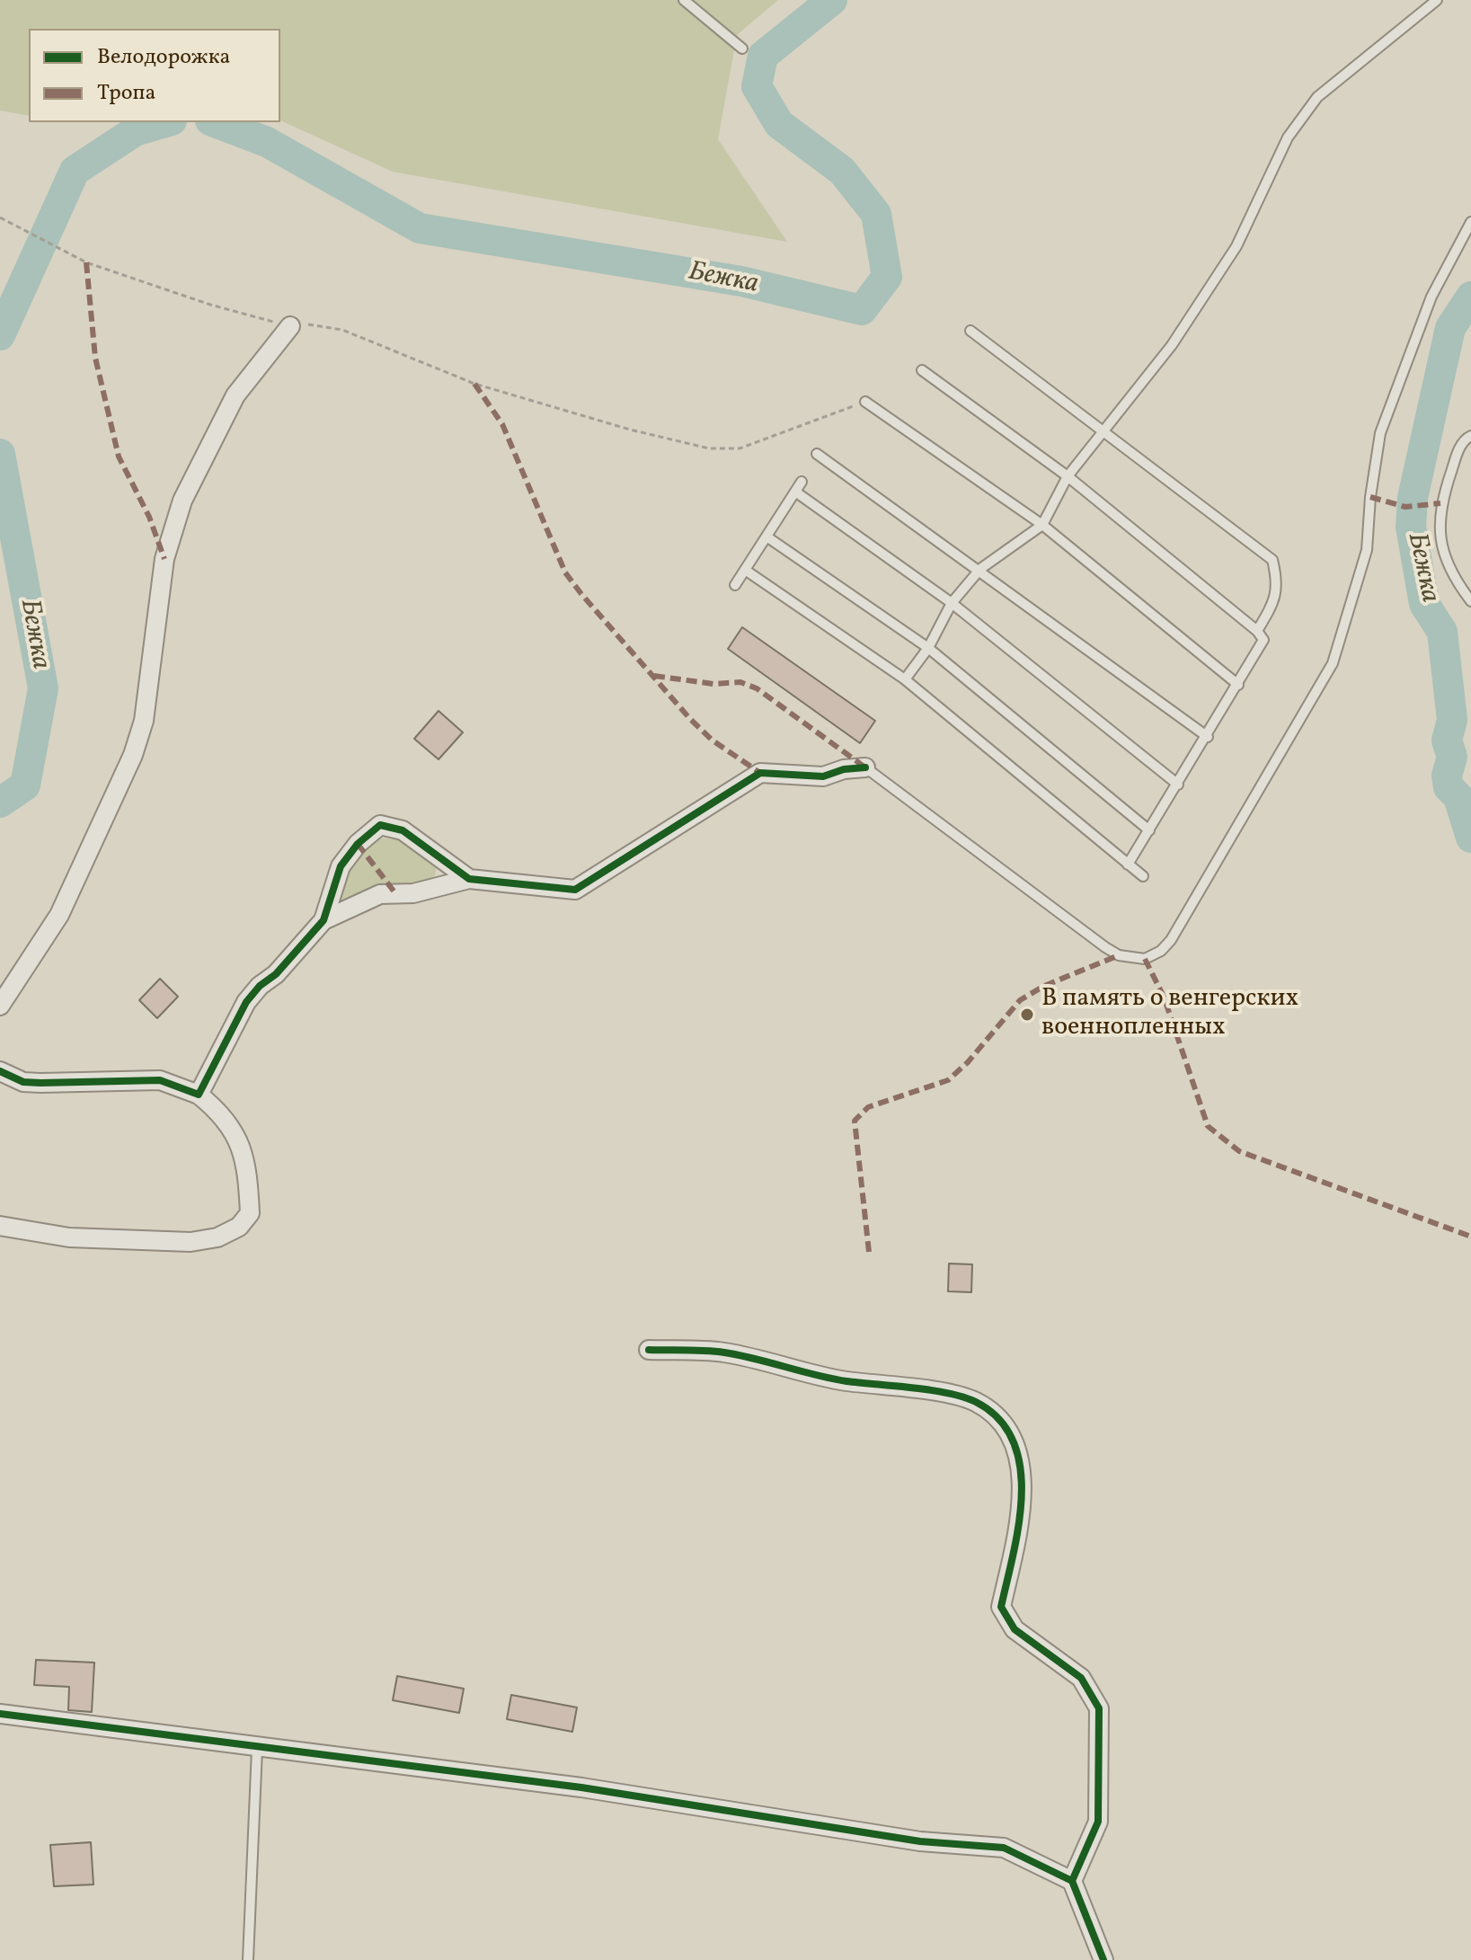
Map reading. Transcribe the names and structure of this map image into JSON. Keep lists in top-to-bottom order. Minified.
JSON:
{"water":["Бежка"],"places":["В память о венгерских военнопленных"],"legend":["Велодорожка","Тропа"]}
